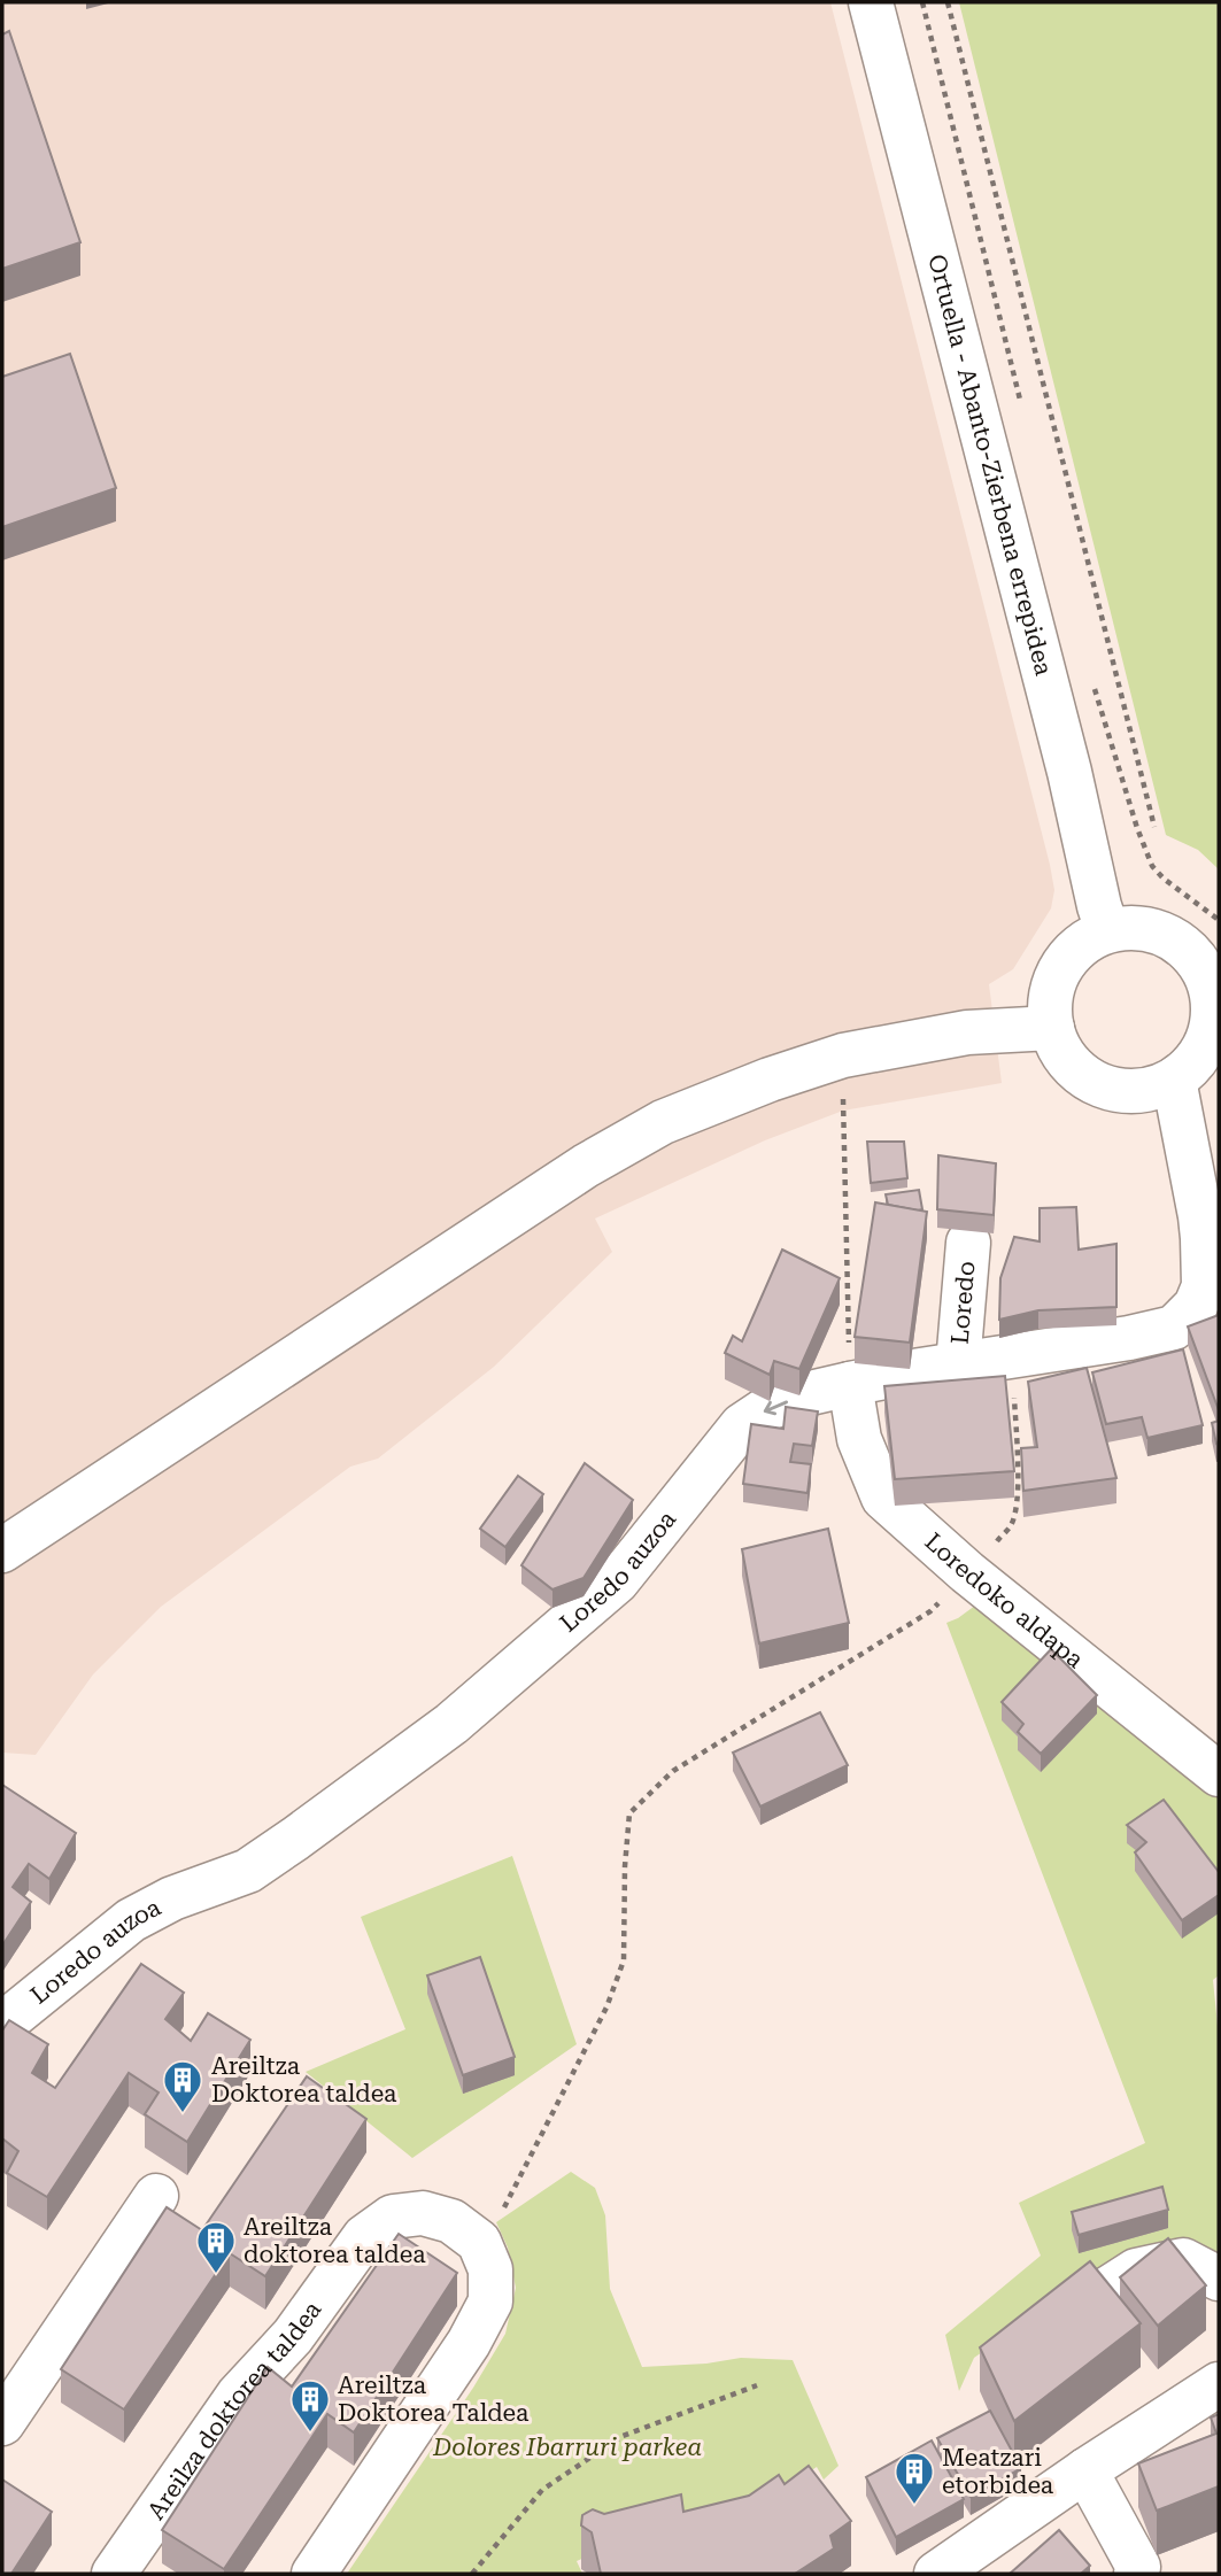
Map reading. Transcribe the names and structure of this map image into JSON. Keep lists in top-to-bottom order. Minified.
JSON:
{"streets":{"street":["Ortuella - Abanto-Zierbena errepidea","Loredo","Loredo auzoa","Loredoko aldapa","Areilza doktorea taldea"]},"crossings":[["Ortuella - Abanto-Zierbena errepidea","Loredo auzoa"],["Loredo","Loredo auzoa"],["Loredo auzoa","Loredoko aldapa"]],"parks":["Dolores Ibarruri parkea"],"places":{"building":["Areiltza Doktorea taldea","Areiltza doktorea taldea","Areiltza Doktorea Taldea","Meatzari etorbidea"]}}
